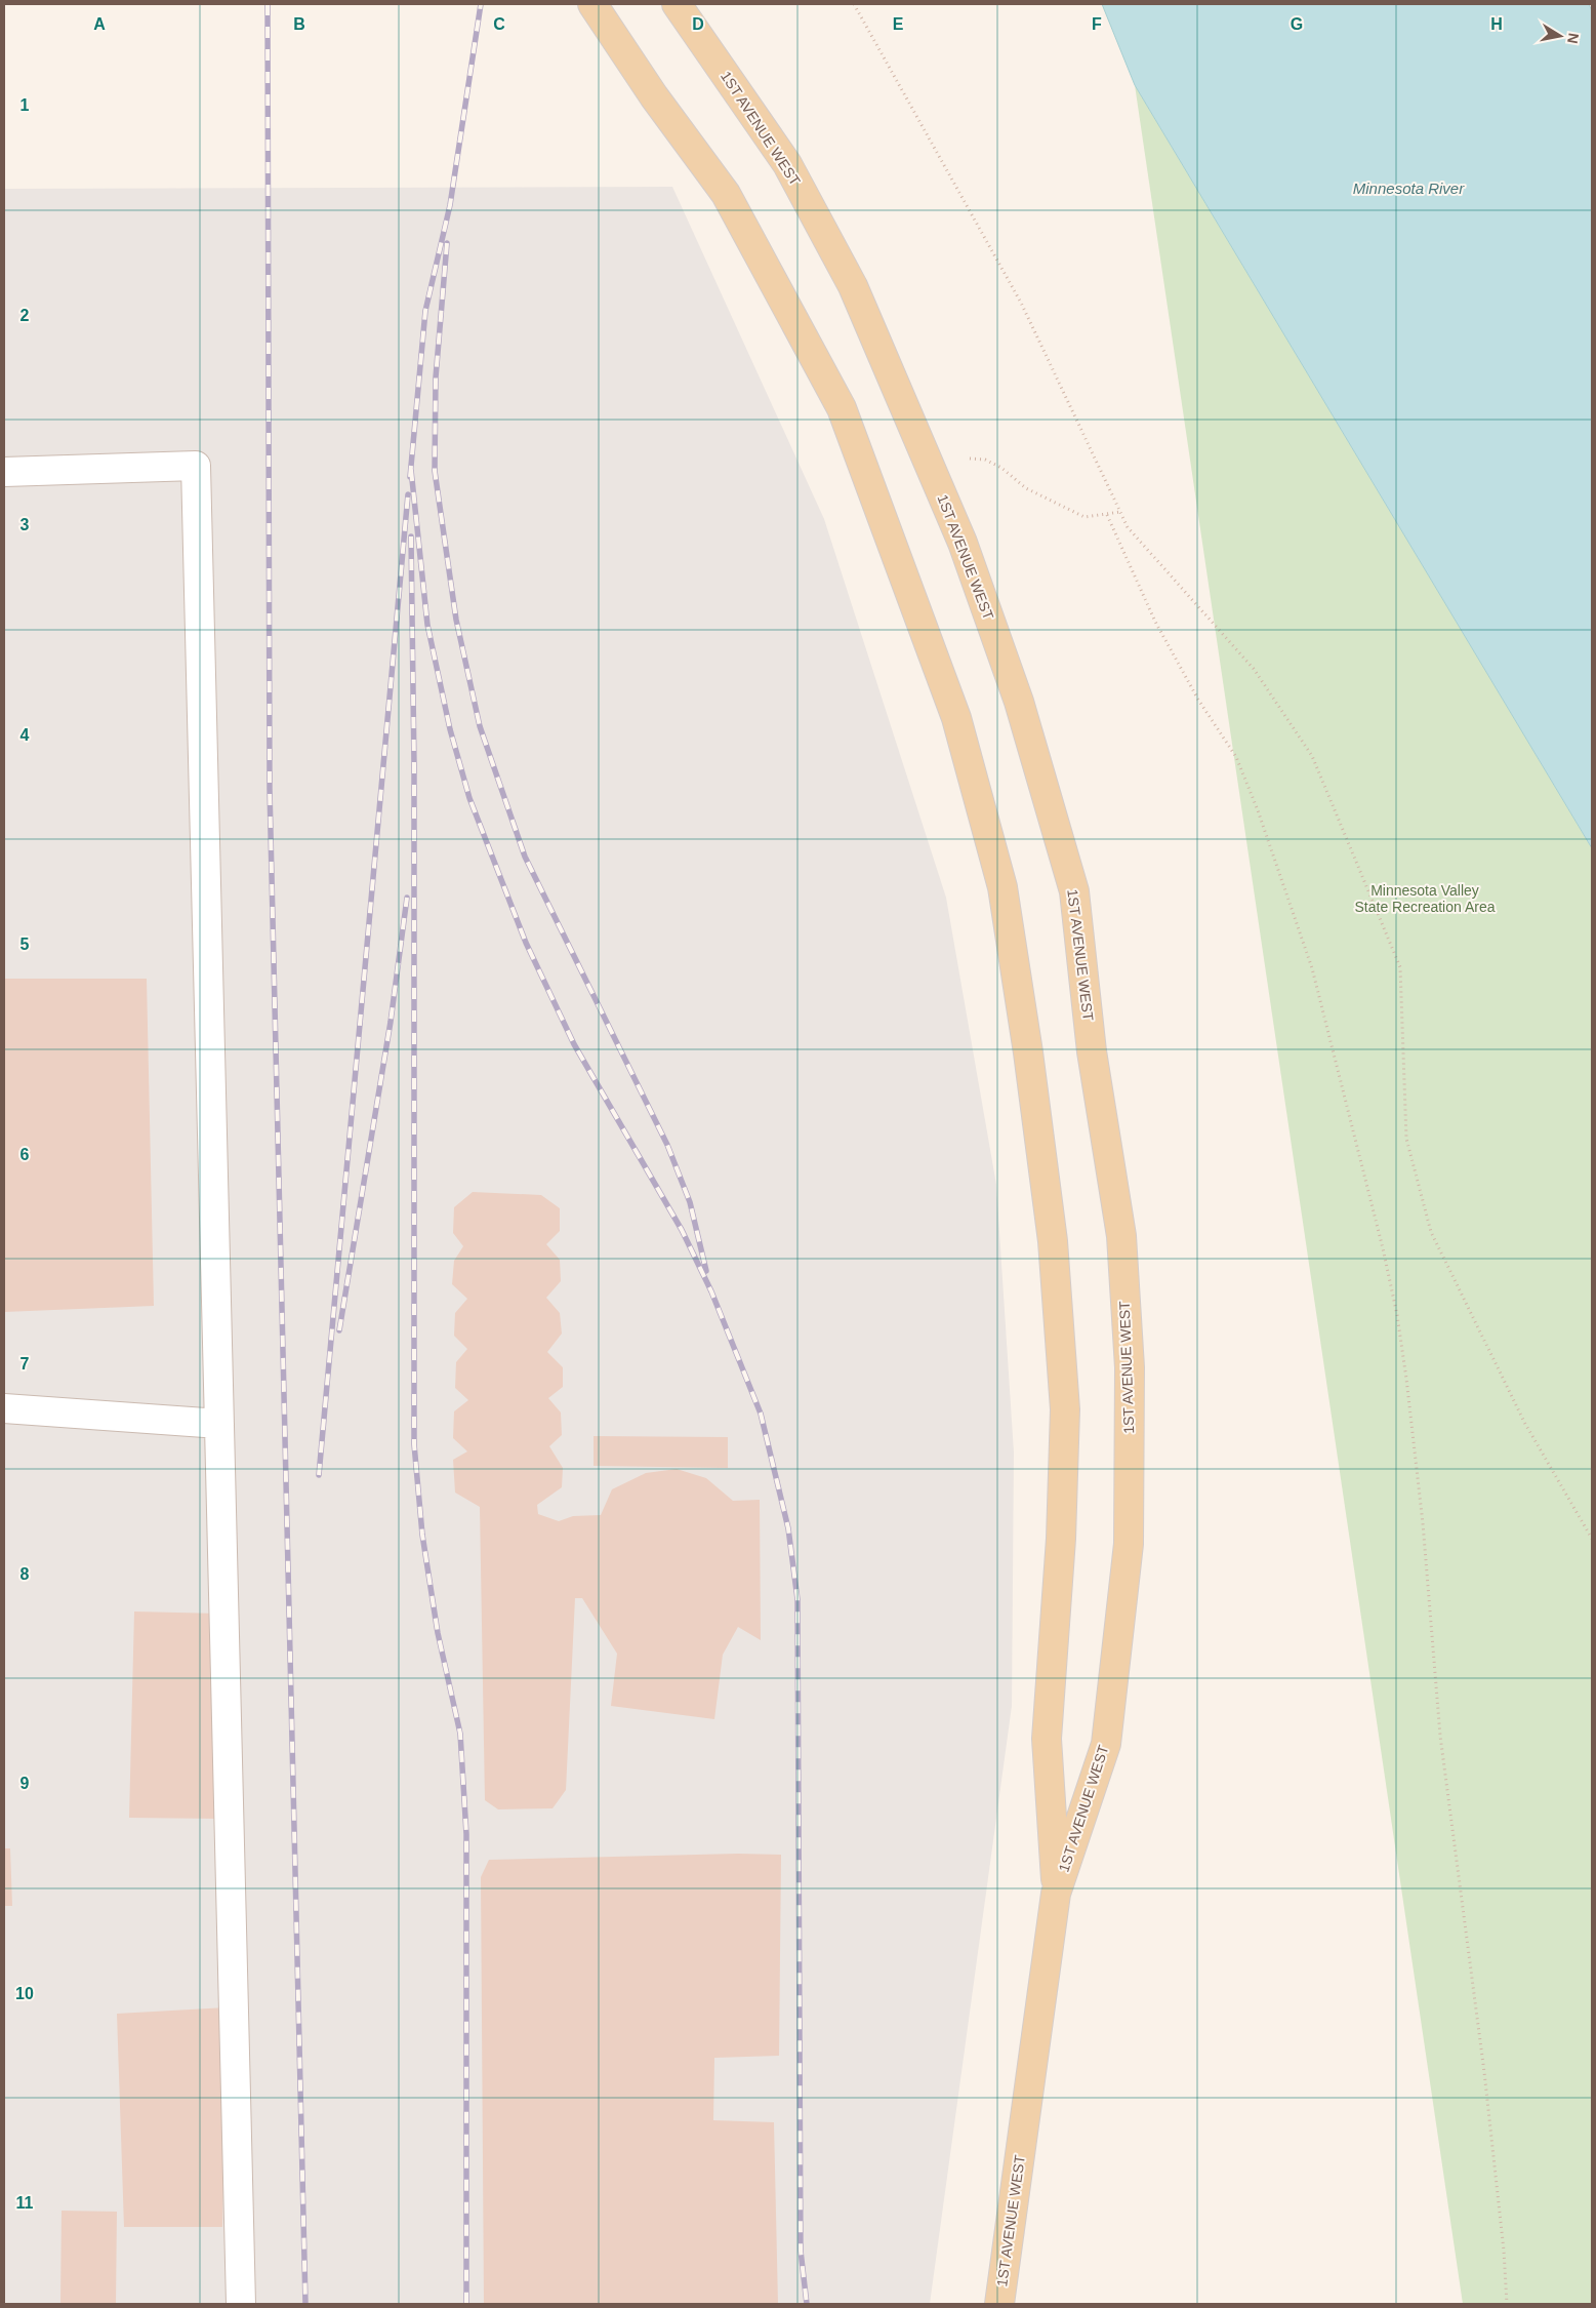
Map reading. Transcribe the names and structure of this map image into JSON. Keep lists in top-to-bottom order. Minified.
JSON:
{"streets":{"main road":["1ST AVENUE WEST"]},"water":["Minnesota River"],"parks":["Minnesota Valley State Recreation Area"],"north":"right","grid":{"columns":["A","B","C","D","E","F","G","H"],"rows":["1","2","3","4","5","6","7","8","9","10","11"]}}
